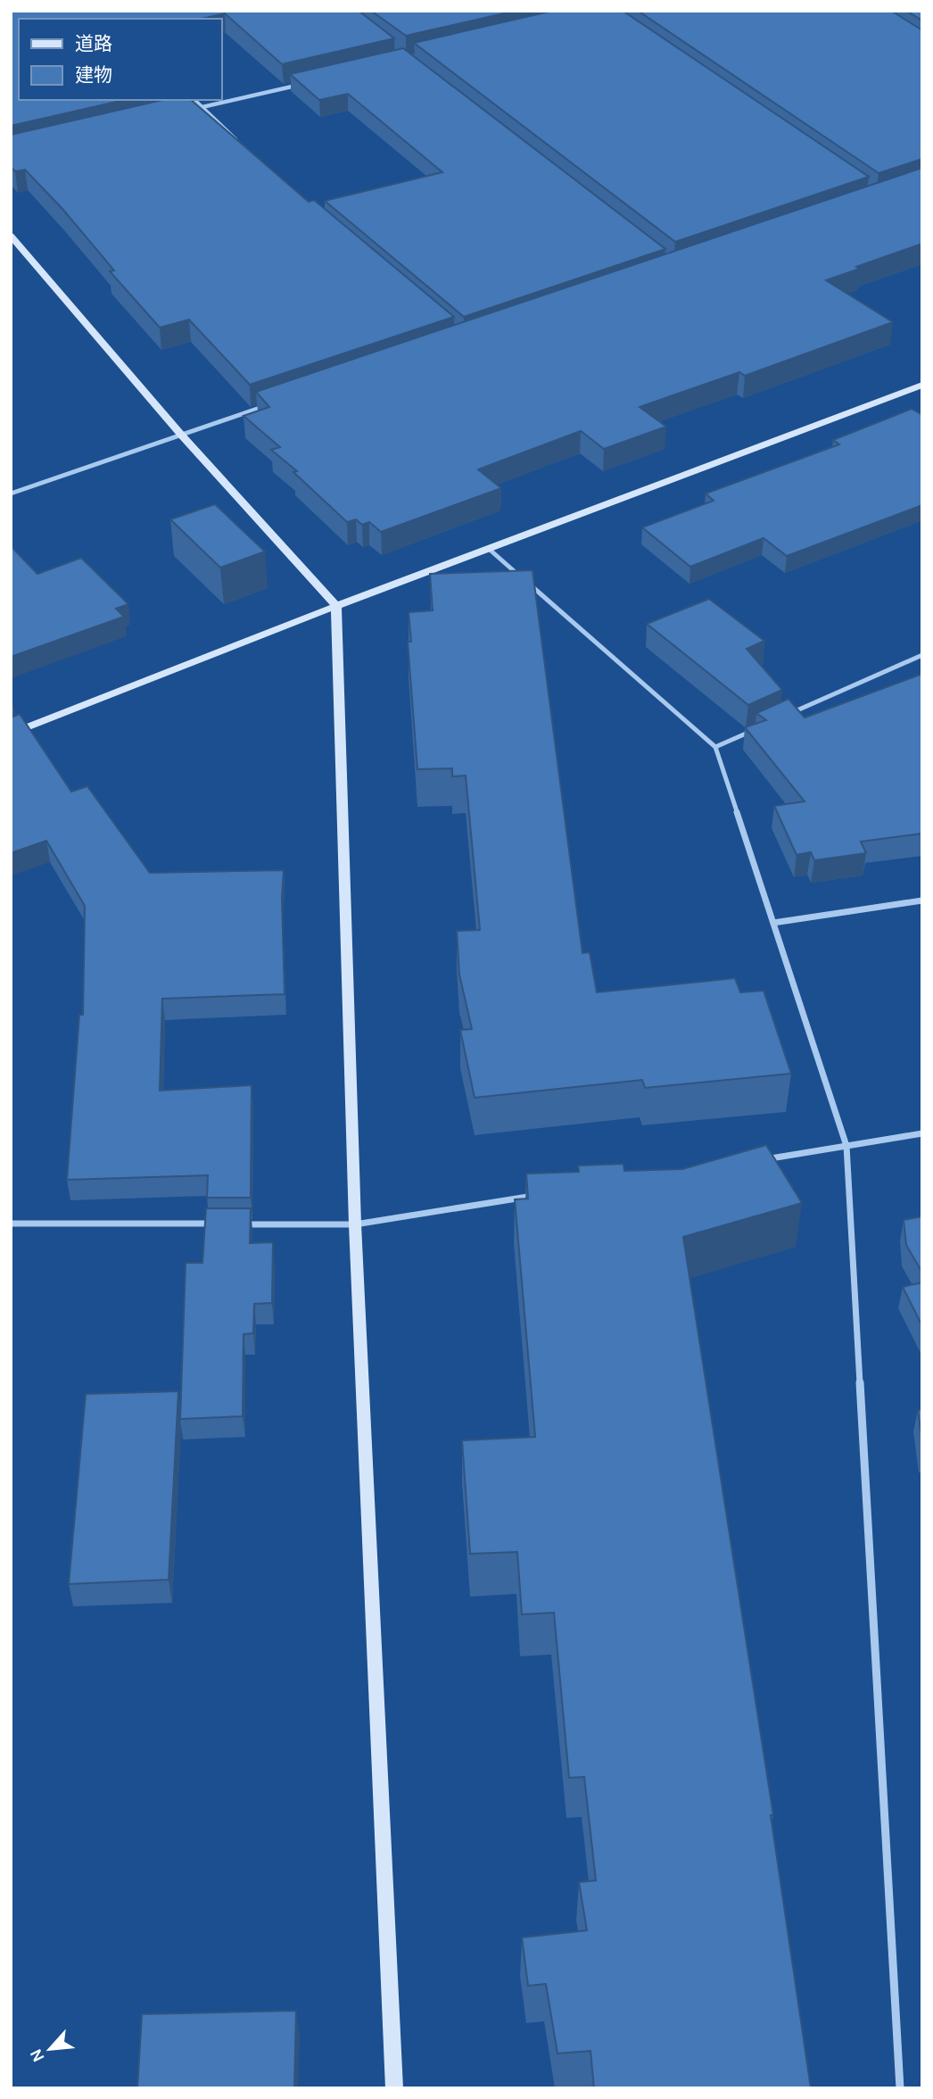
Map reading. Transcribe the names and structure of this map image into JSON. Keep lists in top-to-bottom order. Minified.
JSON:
{"legend":["道路","建物"],"north":"bottom left"}
